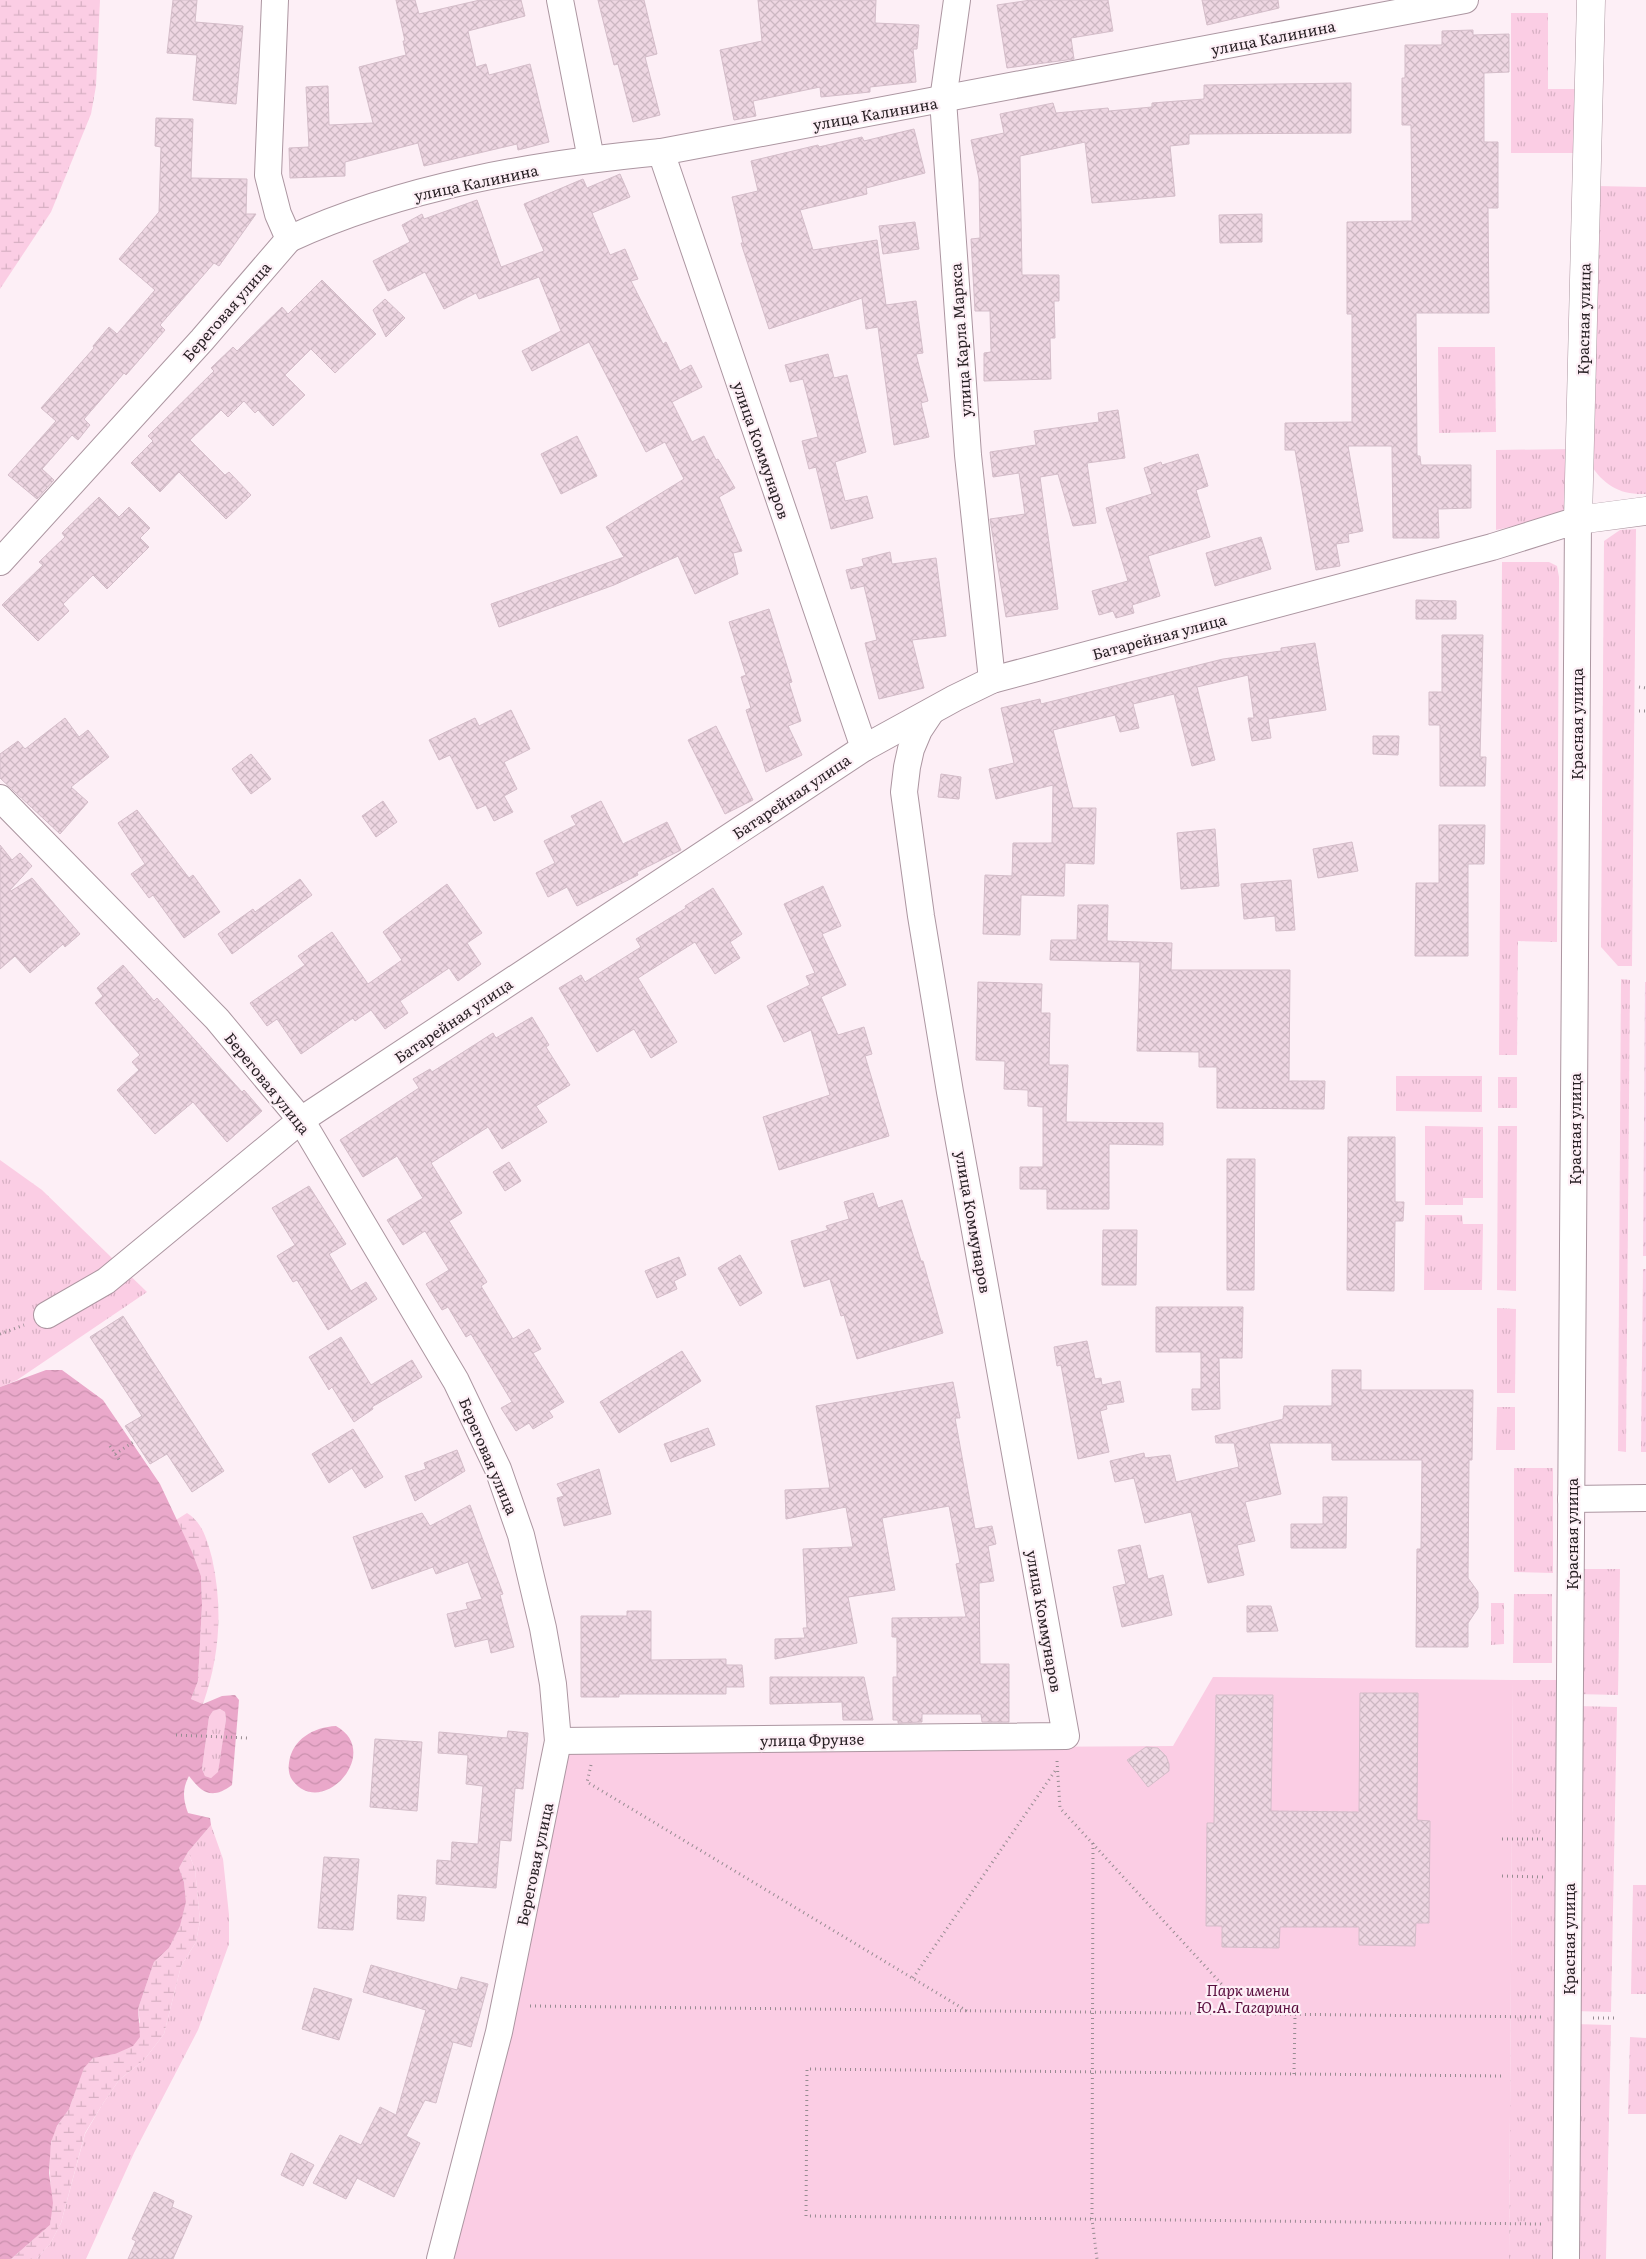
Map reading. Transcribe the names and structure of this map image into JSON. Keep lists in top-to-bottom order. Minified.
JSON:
{"streets":{"street":["улица Калинина","Береговая улица","Красная улица","улица Карла Маркса","улица Коммунаров","Батарейная улица","улица Фрунзе"]},"crossings":[["улица Калинина","Береговая улица"],["улица Калинина","улица Карла Маркса"],["улица Калинина","улица Коммунаров"],["Береговая улица","Батарейная улица"],["Береговая улица","улица Фрунзе"],["Красная улица","Батарейная улица"],["улица Карла Маркса","Батарейная улица"],["улица Коммунаров","Батарейная улица"],["улица Коммунаров","улица Фрунзе"]],"parks":["Парк имени Ю.А. Гагарина"]}
